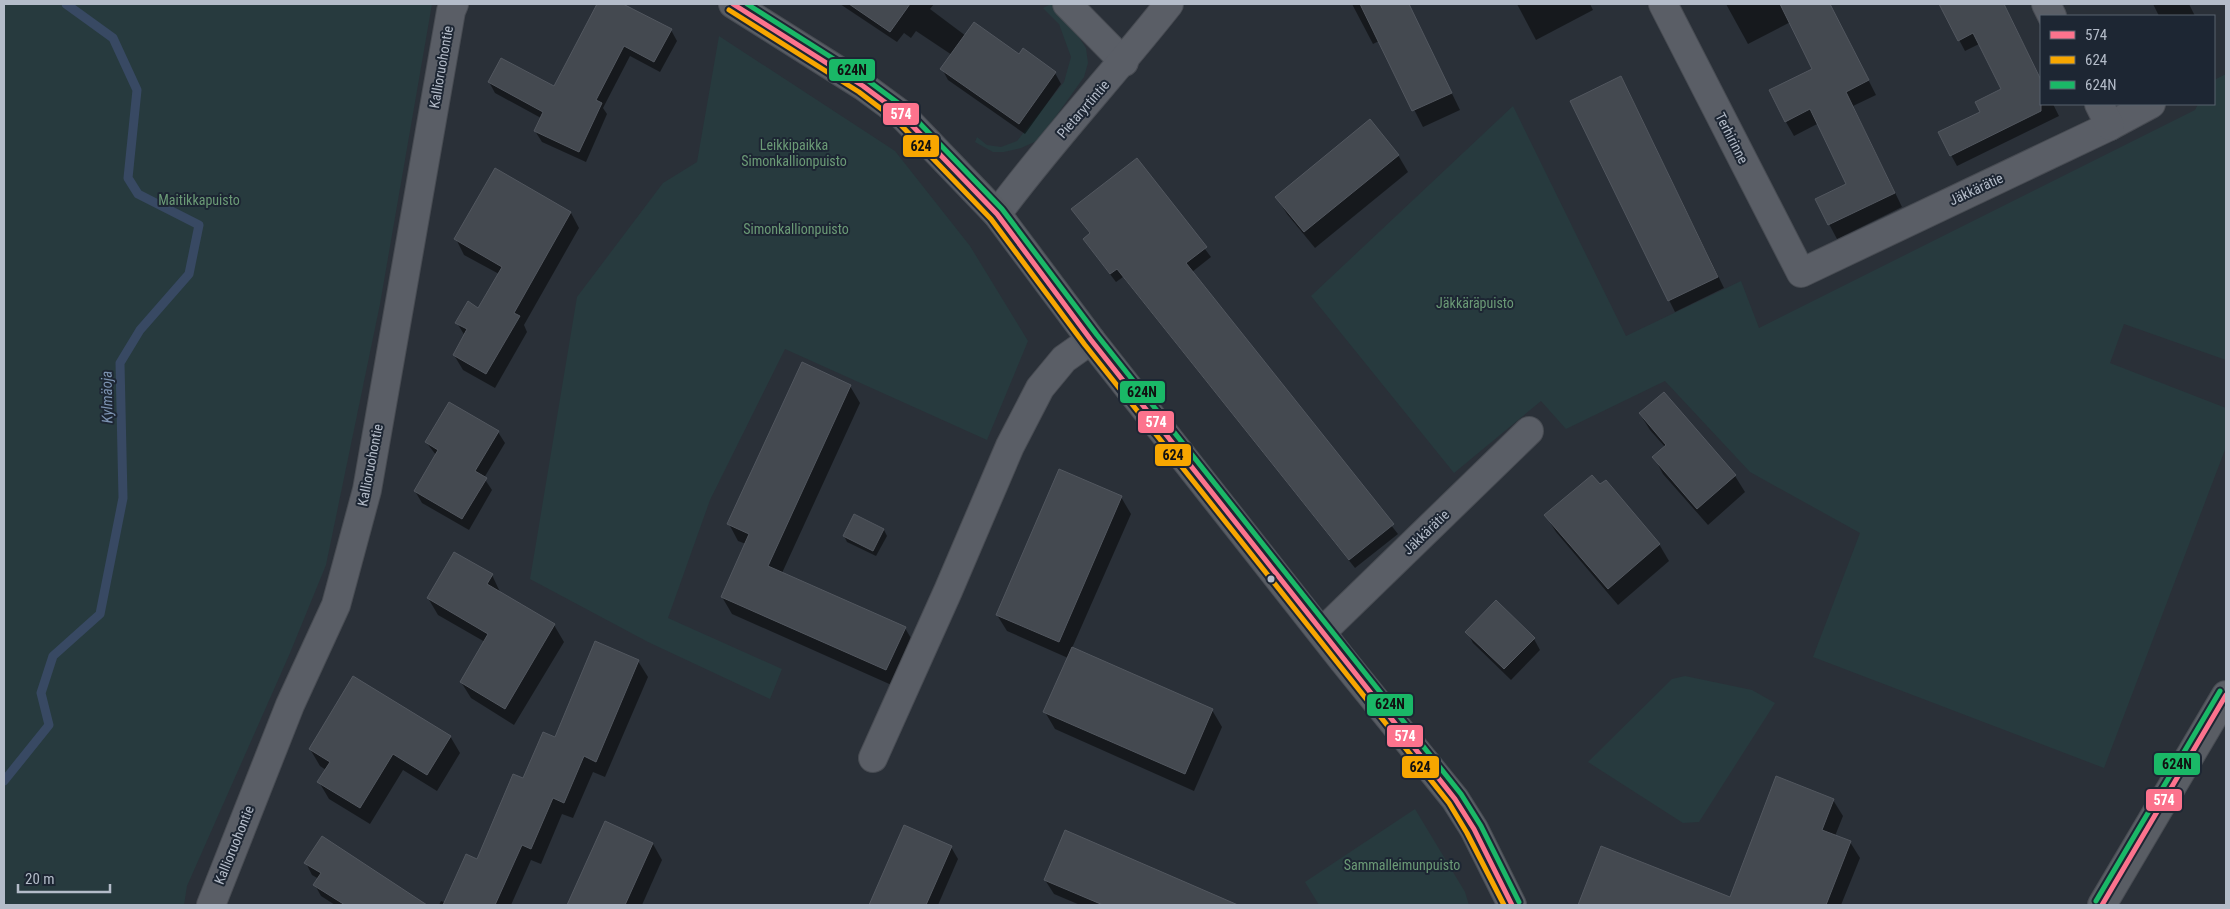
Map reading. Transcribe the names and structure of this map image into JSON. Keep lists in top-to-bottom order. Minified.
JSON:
{"streets":{"street":["Kallioruohontie","Pietaryrtintie","Terhirinne","Jäkkärätie"]},"crossings":[["Terhirinne","Jäkkärätie"]],"water":["Kylmäoja"],"parks":["Leikkipaikka Simonkallionpuisto","Maitikkapuisto","Simonkallionpuisto","Jäkkäräpuisto","Sammalleimunpuisto"],"lines":["transit line 574","transit line 624N","transit line 624"],"legend":["574","624","624N"],"scale_bar":"20 m"}
